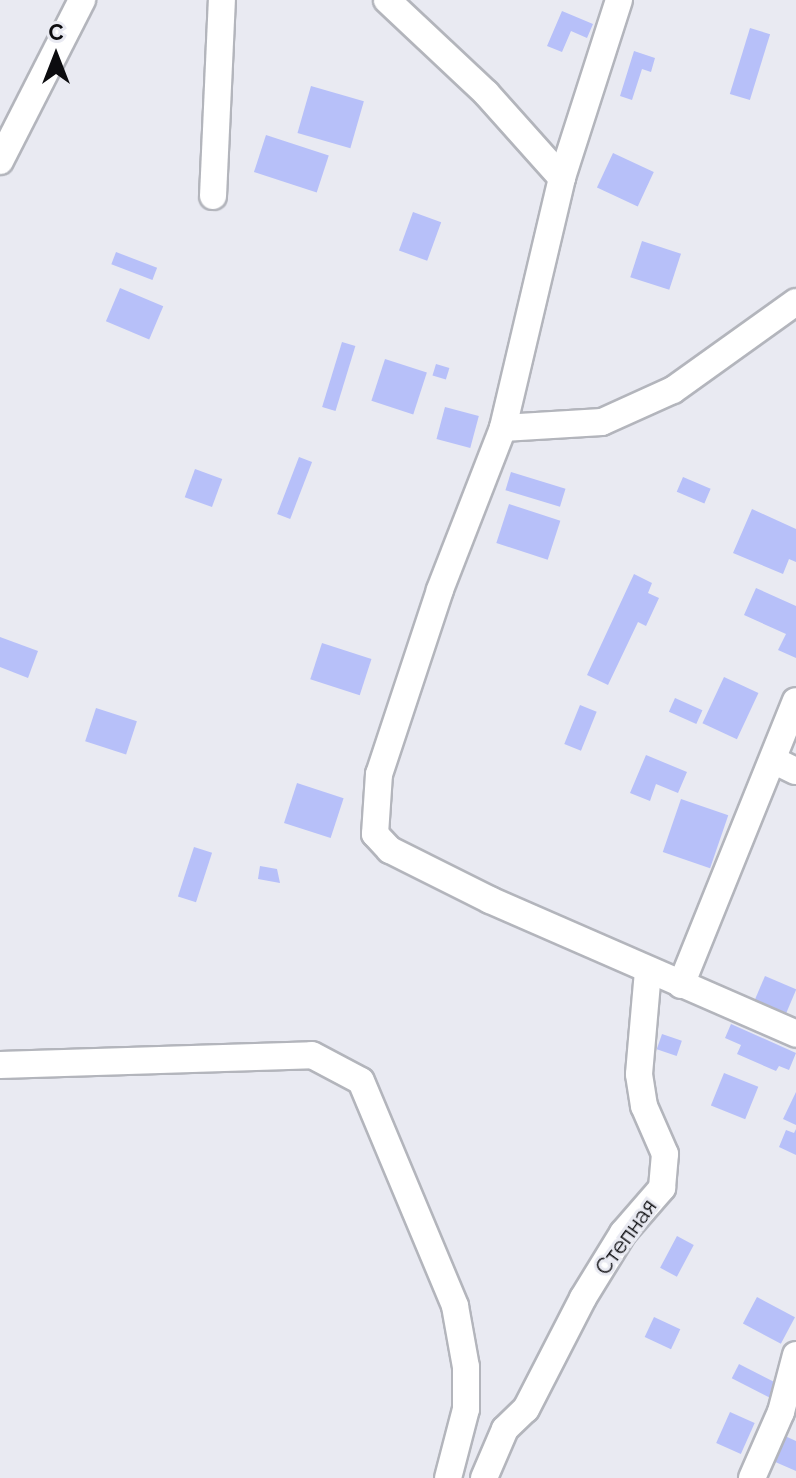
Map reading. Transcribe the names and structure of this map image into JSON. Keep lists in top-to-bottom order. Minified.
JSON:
{"streets":{"street":["Степная"]},"north":"top"}
